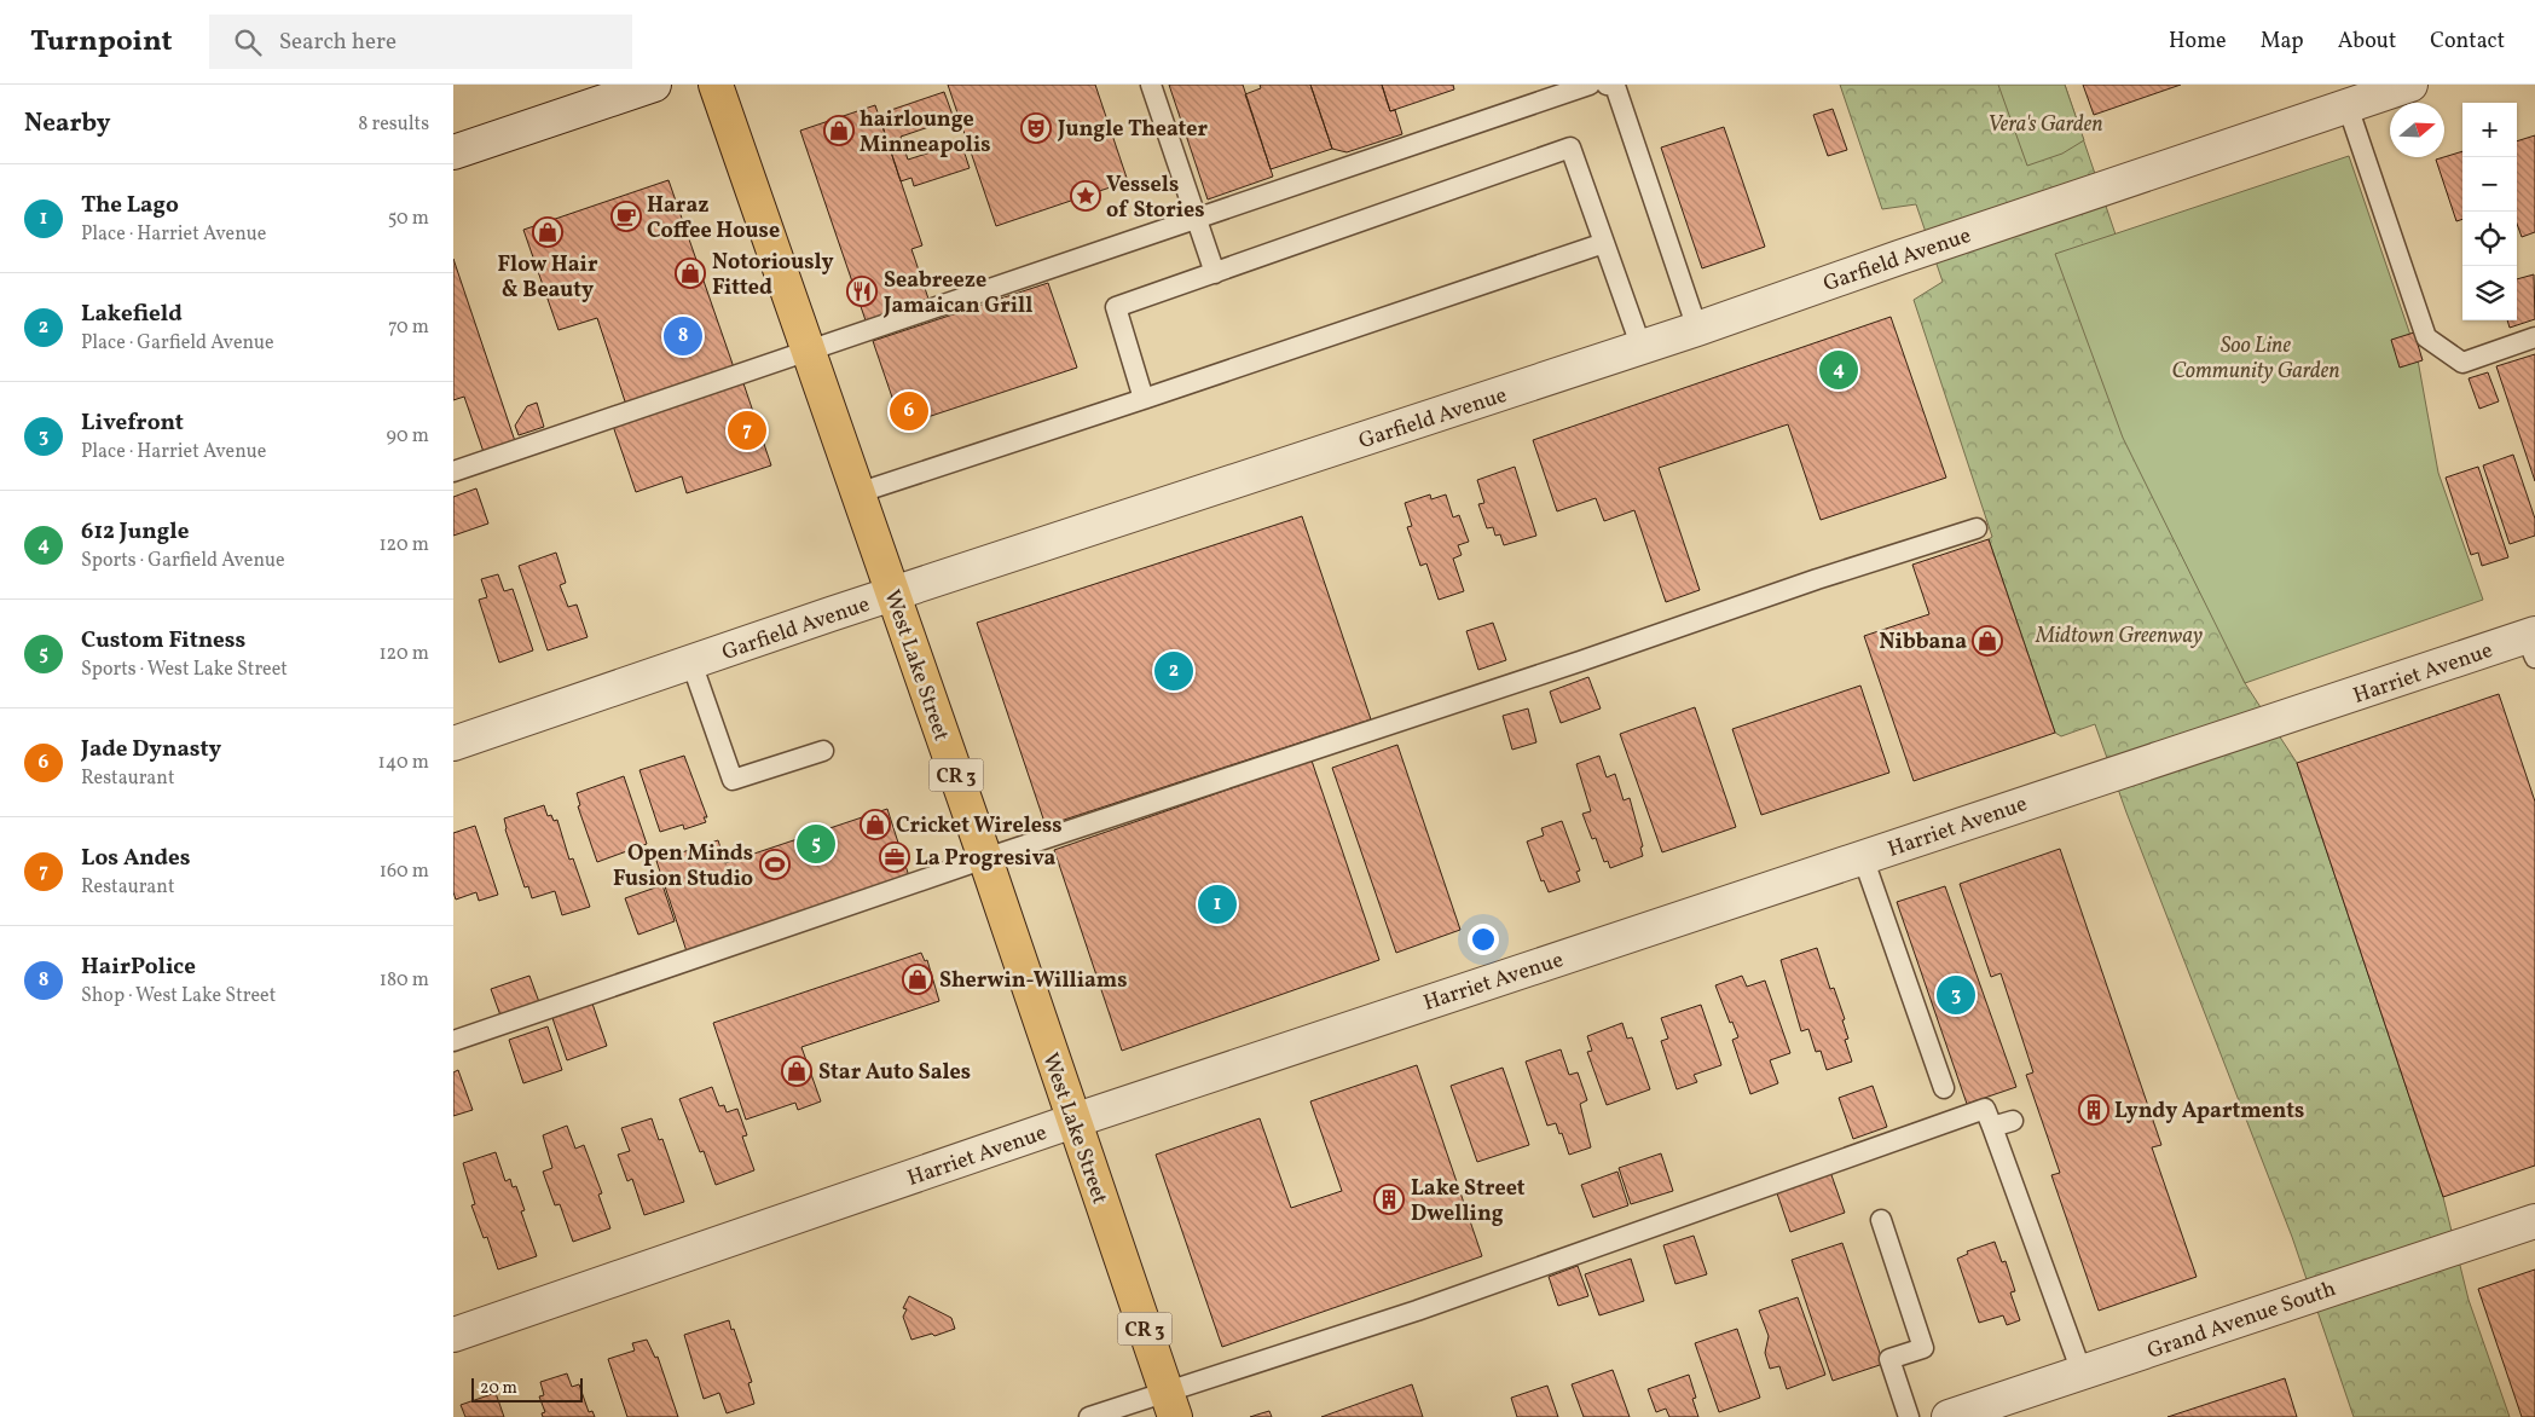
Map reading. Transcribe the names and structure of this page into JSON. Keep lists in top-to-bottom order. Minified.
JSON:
{"streets":{"main road":["West Lake Street","CR 3"],"street":["Garfield Avenue","Harriet Avenue","Grand Avenue South"]},"crossings":[["Garfield Avenue","West Lake Street"],["West Lake Street","Harriet Avenue"]],"parks":["Vera's Garden","Soo Line Community Garden","Midtown Greenway"],"places":{"theatre":["Jungle Theater"],"shop":["hairlounge Minneapolis","Flow Hair & Beauty","Notoriously Fitted","Nibbana","Cricket Wireless","Sherwin-Williams","Star Auto Sales"],"place":["Vessels of Stories"],"cafe":["Haraz Coffee House"],"restaurant":["Seabreeze Jamaican Grill"],"office":["La Progresiva"],"sports":["Open Minds Fusion Studio"],"building":["Lyndy Apartments","Lake Street Dwelling"]},"scale_bar":"20 m","north":"right","page":{"header":"Turnpoint","search":"Search here","nav":["Home","Map","About","Contact"],"heading":["Nearby","8 results"],"map_buttons":["+","−"],"list":[{"mark":"1","name":"The Lago","note":"Place · Harriet Avenue","value":"50 m"},{"mark":"2","name":"Lakefield","note":"Place · Garfield Avenue","value":"70 m"},{"mark":"3","name":"Livefront","note":"Place · Harriet Avenue","value":"90 m"},{"mark":"4","name":"612 Jungle","note":"Sports · Garfield Avenue","value":"120 m"},{"mark":"5","name":"Custom Fitness","note":"Sports · West Lake Street","value":"120 m"},{"mark":"6","name":"Jade Dynasty","note":"Restaurant","value":"140 m"},{"mark":"7","name":"Los Andes","note":"Restaurant","value":"160 m"},{"mark":"8","name":"HairPolice","note":"Shop · West Lake Street","value":"180 m"}],"pins":["8","4","6","7","2","5","1","3"],"scale":"20 m"}}
